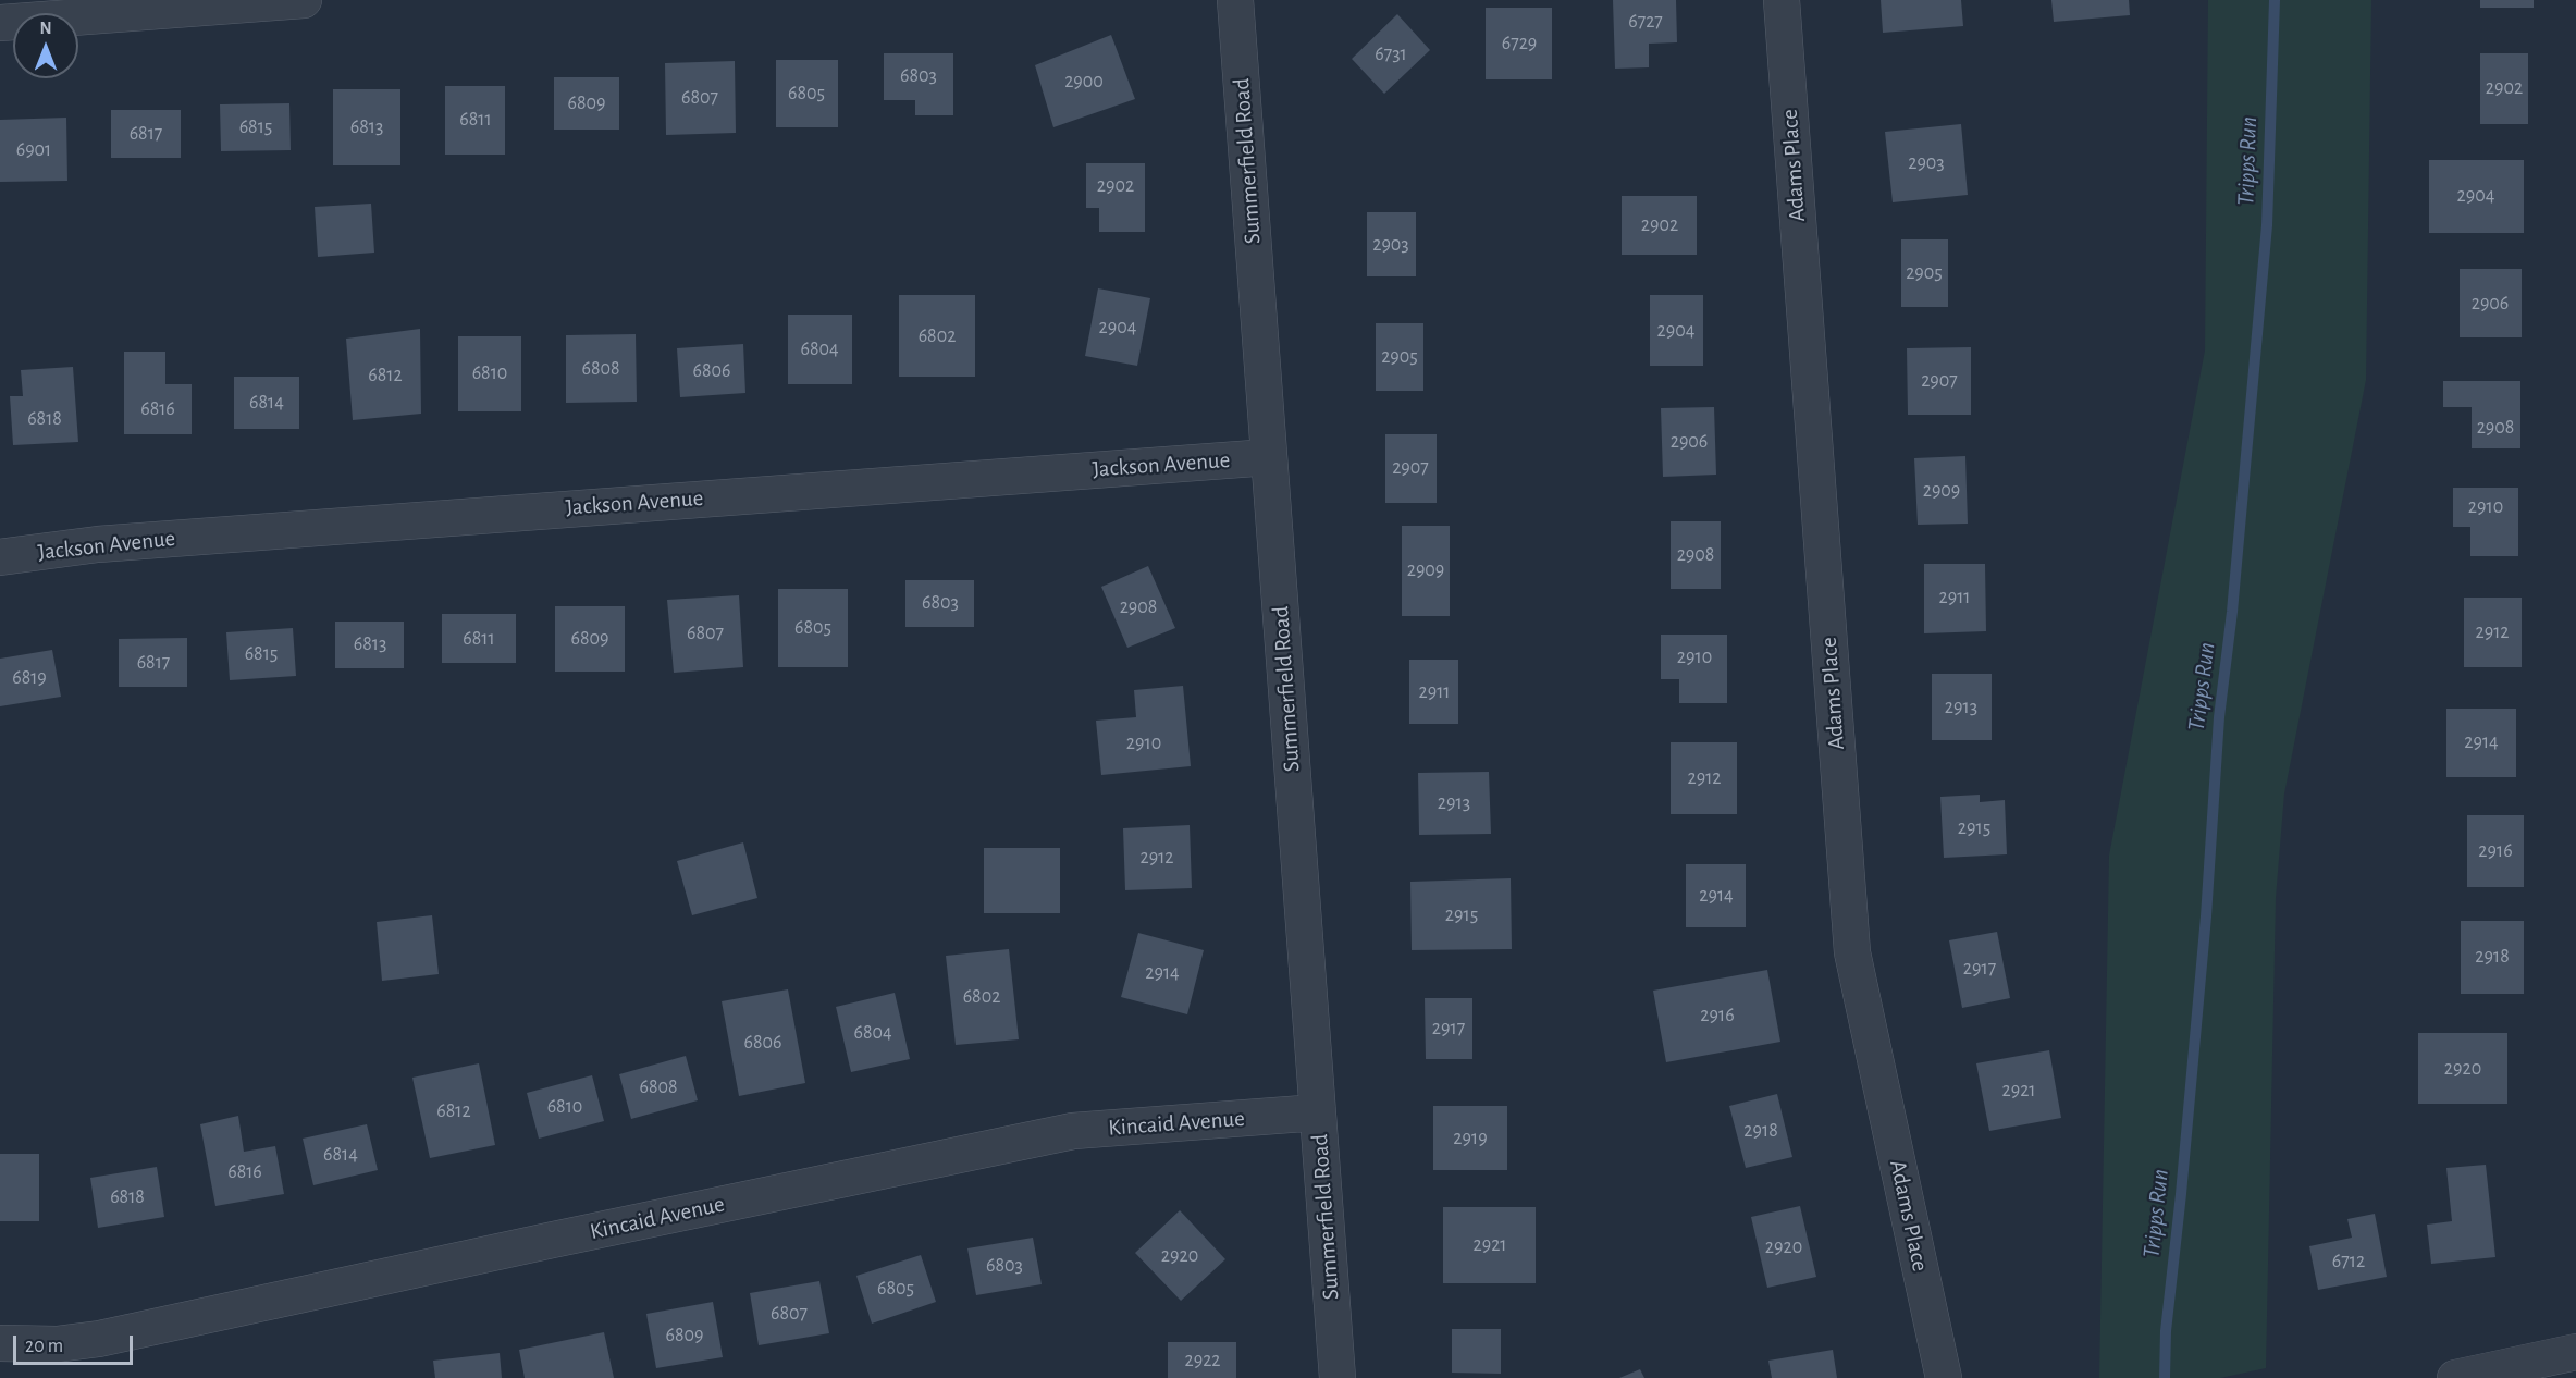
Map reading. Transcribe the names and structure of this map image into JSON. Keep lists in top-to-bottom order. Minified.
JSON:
{"streets":{"street":["Summerfield Road","Adams Place","Jackson Avenue","Kincaid Avenue"]},"crossings":[["Summerfield Road","Jackson Avenue"],["Summerfield Road","Kincaid Avenue"]],"water":["Tripps Run"],"house_numbers":["6727","6729","6731","6803","2900","2902","6805","6807","6809","6811","6815","6813","6817","6901","2903","2902","2904","2902","2903","2905","2906","2904","2904","6802","6804","2905","6808","6806","6810","6812","2907","6814","6816","6818","2908","2906","2907","2909","2910","2908","2909","2911","6803","2908","6805","2912","6807","6811","6809","6813","6815","2910","6817","6819","2911","2913","2914","2910","2912","2913","2915","2916","2912","2914","2915","2918","2917","2914","6802","2916","2917","6804","6806","2920","6808","2921","6810","6812","2918","2919","6814","6816","6818","2921","2920","2920","6712","6803","6805","6807","6809","2922"],"scale_bar":"20 m","north":"top"}
